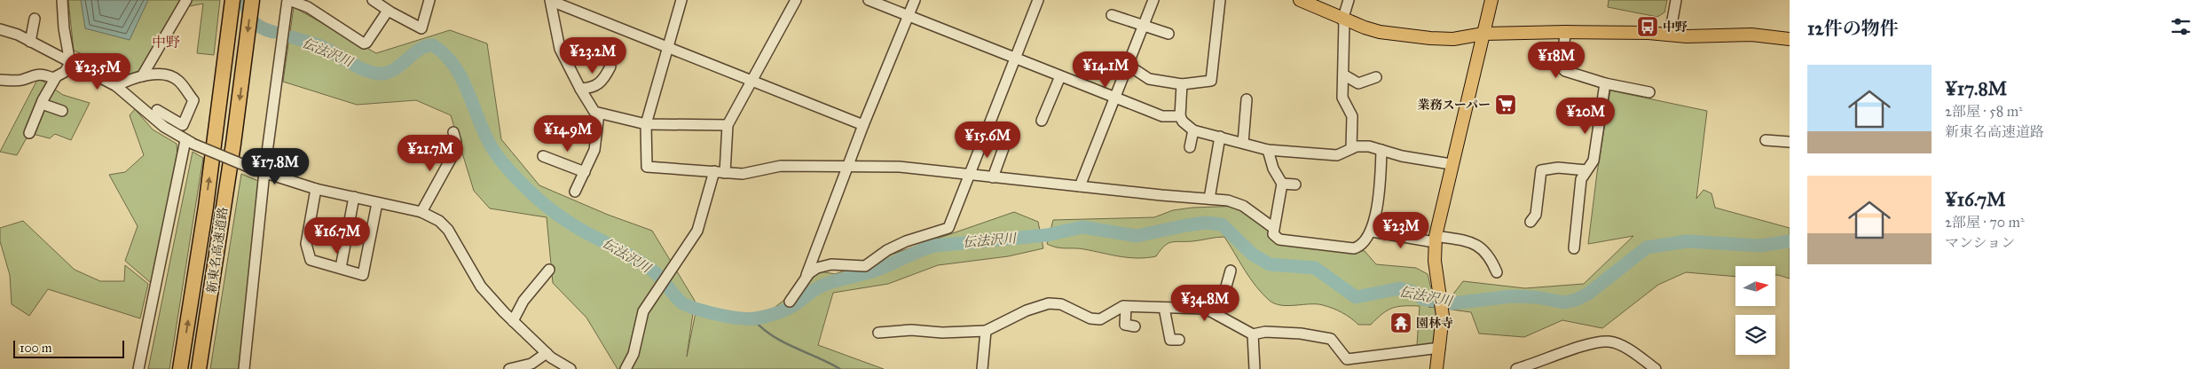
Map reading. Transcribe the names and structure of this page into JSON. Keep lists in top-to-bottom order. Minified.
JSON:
{"streets":{"highway":["新東名高速道路"]},"districts":["中野"],"water":["伝法沢川"],"places":{"bus stop":["中野"],"supermarket":["業務スーパー"],"temple":["園林寺"]},"scale_bar":"100 m","north":"right","page":{"heading":"12件の物件","price":["¥23.2M","¥18M","¥14.1M","¥23.5M","¥20M","¥14.9M","¥15.6M","¥21.7M","¥17.8M","¥23M","¥16.7M","¥34.8M"],"list":[{"name":"¥17.8M","note":"2部屋 · 58 m² · 新東名高速道路"},{"name":"¥16.7M","note":"2部屋 · 70 m² · マンション"}],"scale":"100 m"}}
